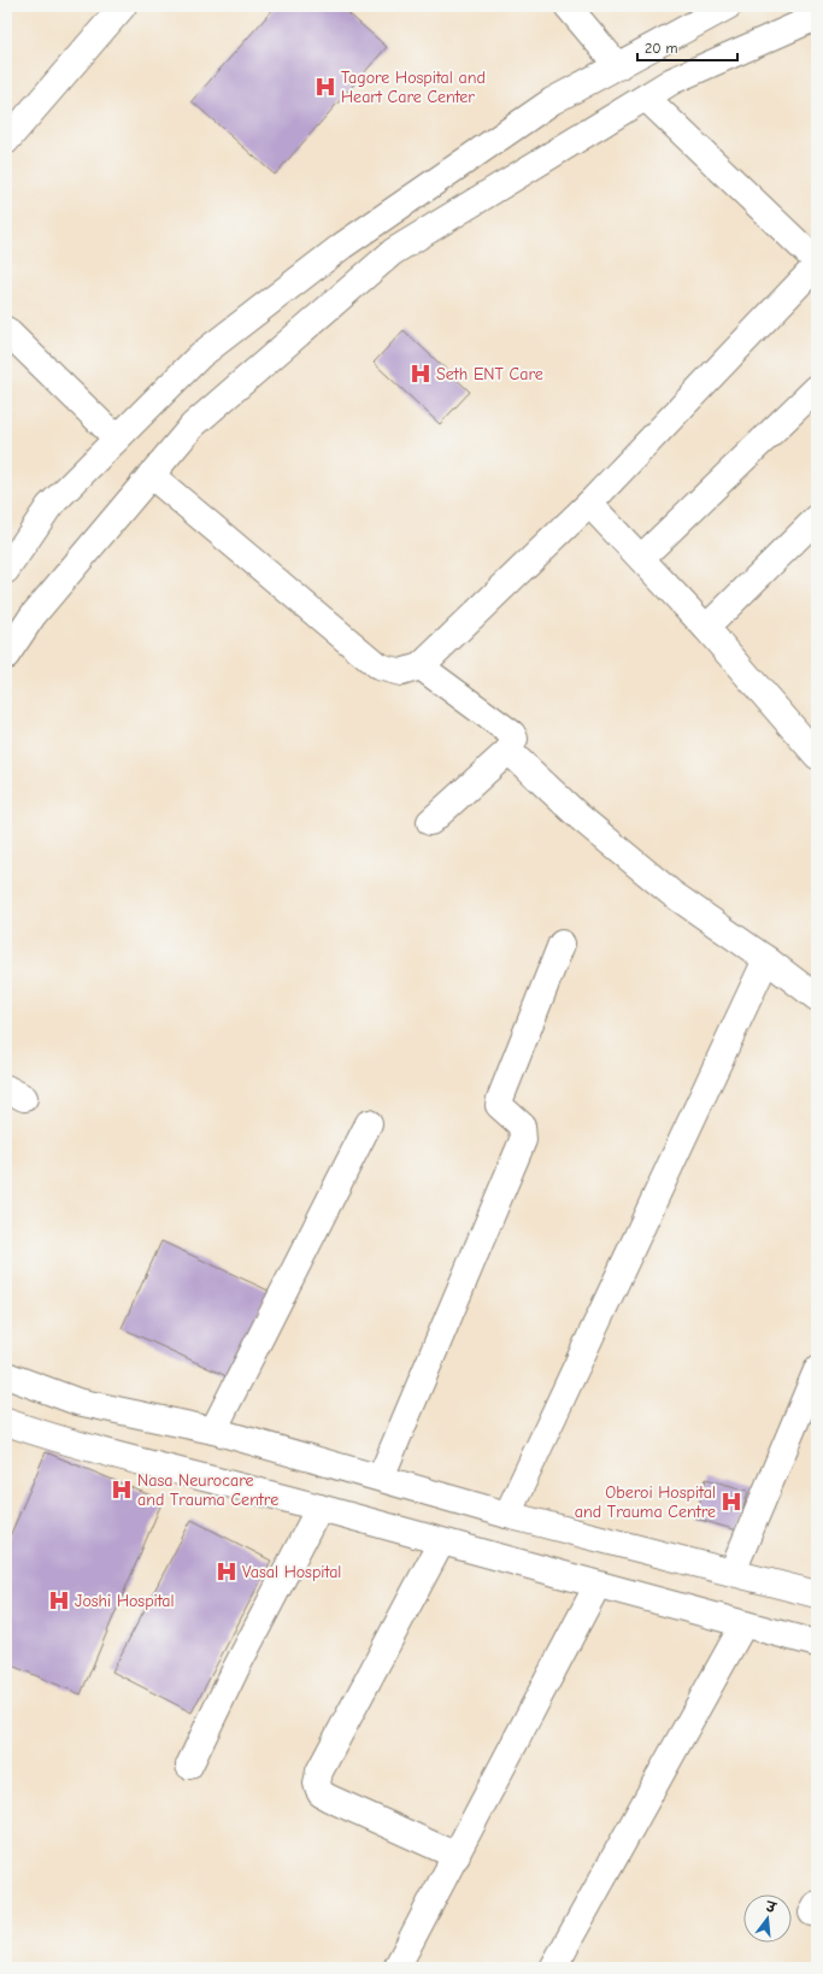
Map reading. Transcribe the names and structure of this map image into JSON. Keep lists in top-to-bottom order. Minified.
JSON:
{"places":{"hospital":["Tagore Hospital and Heart Care Center","Seth ENT Care","Nasa Neurocare and Trauma Centre","Oberoi Hospital and Trauma Centre","Vasal Hospital","Joshi Hospital"]},"scale_bar":"20 m","north":"top"}
